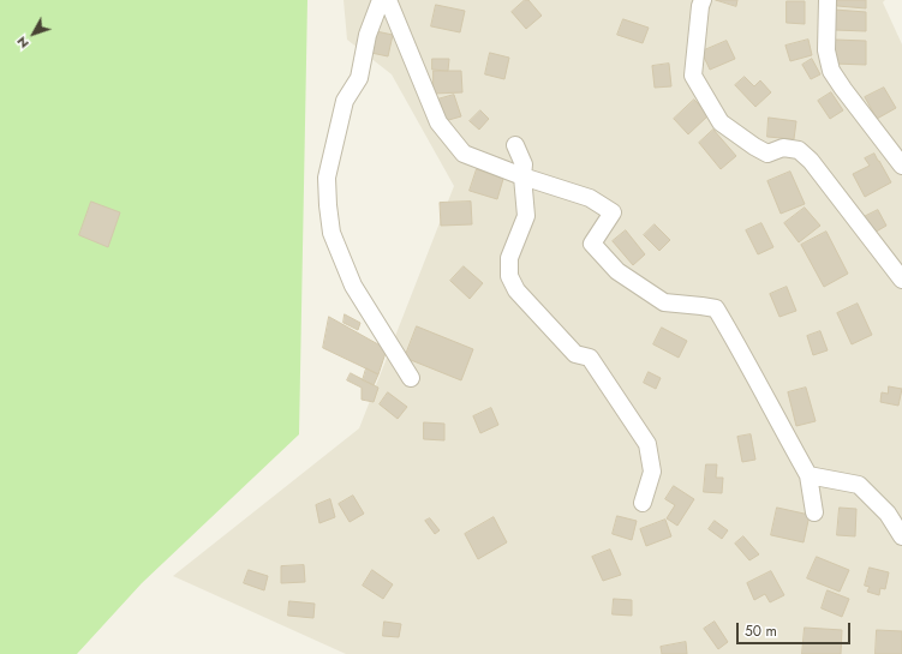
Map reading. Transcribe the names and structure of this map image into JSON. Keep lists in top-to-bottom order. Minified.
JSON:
{"scale_bar":"50 m","north":"bottom left"}
